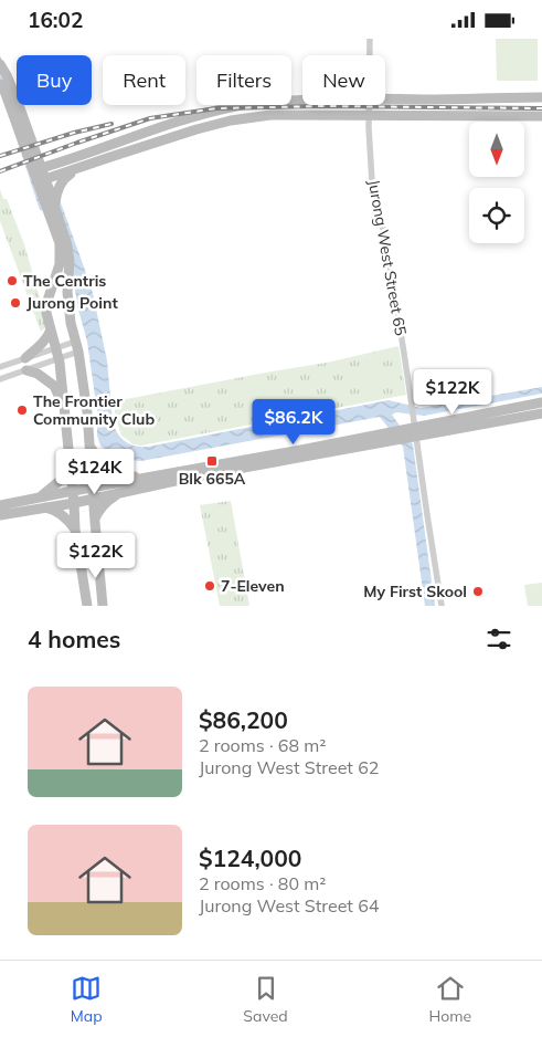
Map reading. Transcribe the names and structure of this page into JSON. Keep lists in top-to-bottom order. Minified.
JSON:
{"streets":{"street":["Jurong West Street 65"]},"places":{"other":["The Centris","Jurong Point","The Frontier Community Club","7-Eleven","My First Skool"],"transit":["Blk 665A"]},"north":"bottom","page":{"status":"16:02","chip":["Buy","Rent","Filters","New"],"price":["$122K","$86.2K","$124K","$122K"],"heading":"4 homes","list":[{"name":"$86,200","note":"2 rooms · 68 m² · Jurong West Street 62"},{"name":"$124,000","note":"2 rooms · 80 m² · Jurong West Street 64"}],"tabs":["Map","Saved","Home"]}}
